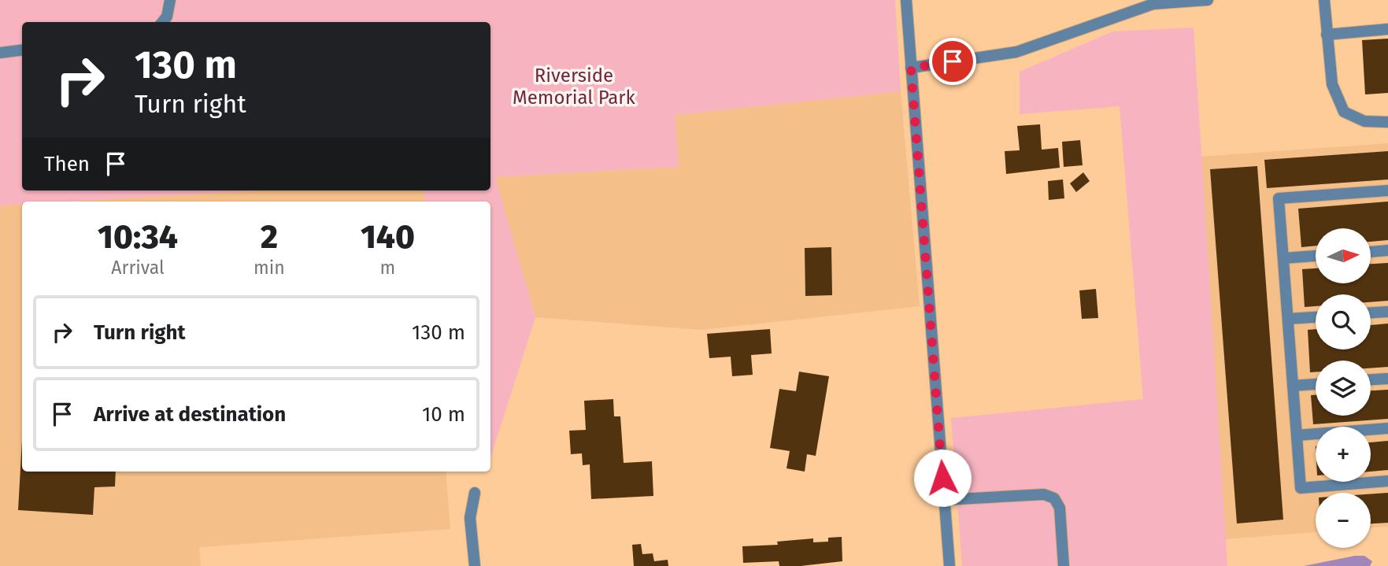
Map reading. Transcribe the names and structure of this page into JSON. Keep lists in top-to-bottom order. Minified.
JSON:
{"parks":["Riverside Memorial Park"],"north":"right","page":{"turn":["130 m","Turn right"],"then":"Then","eta":["10:34","Arrival","2","min","140","m"],"map_buttons":["+","−"],"list":[{"name":"Turn right","value":"130 m"},{"name":"Arrive at destination","value":"10 m"}]}}
